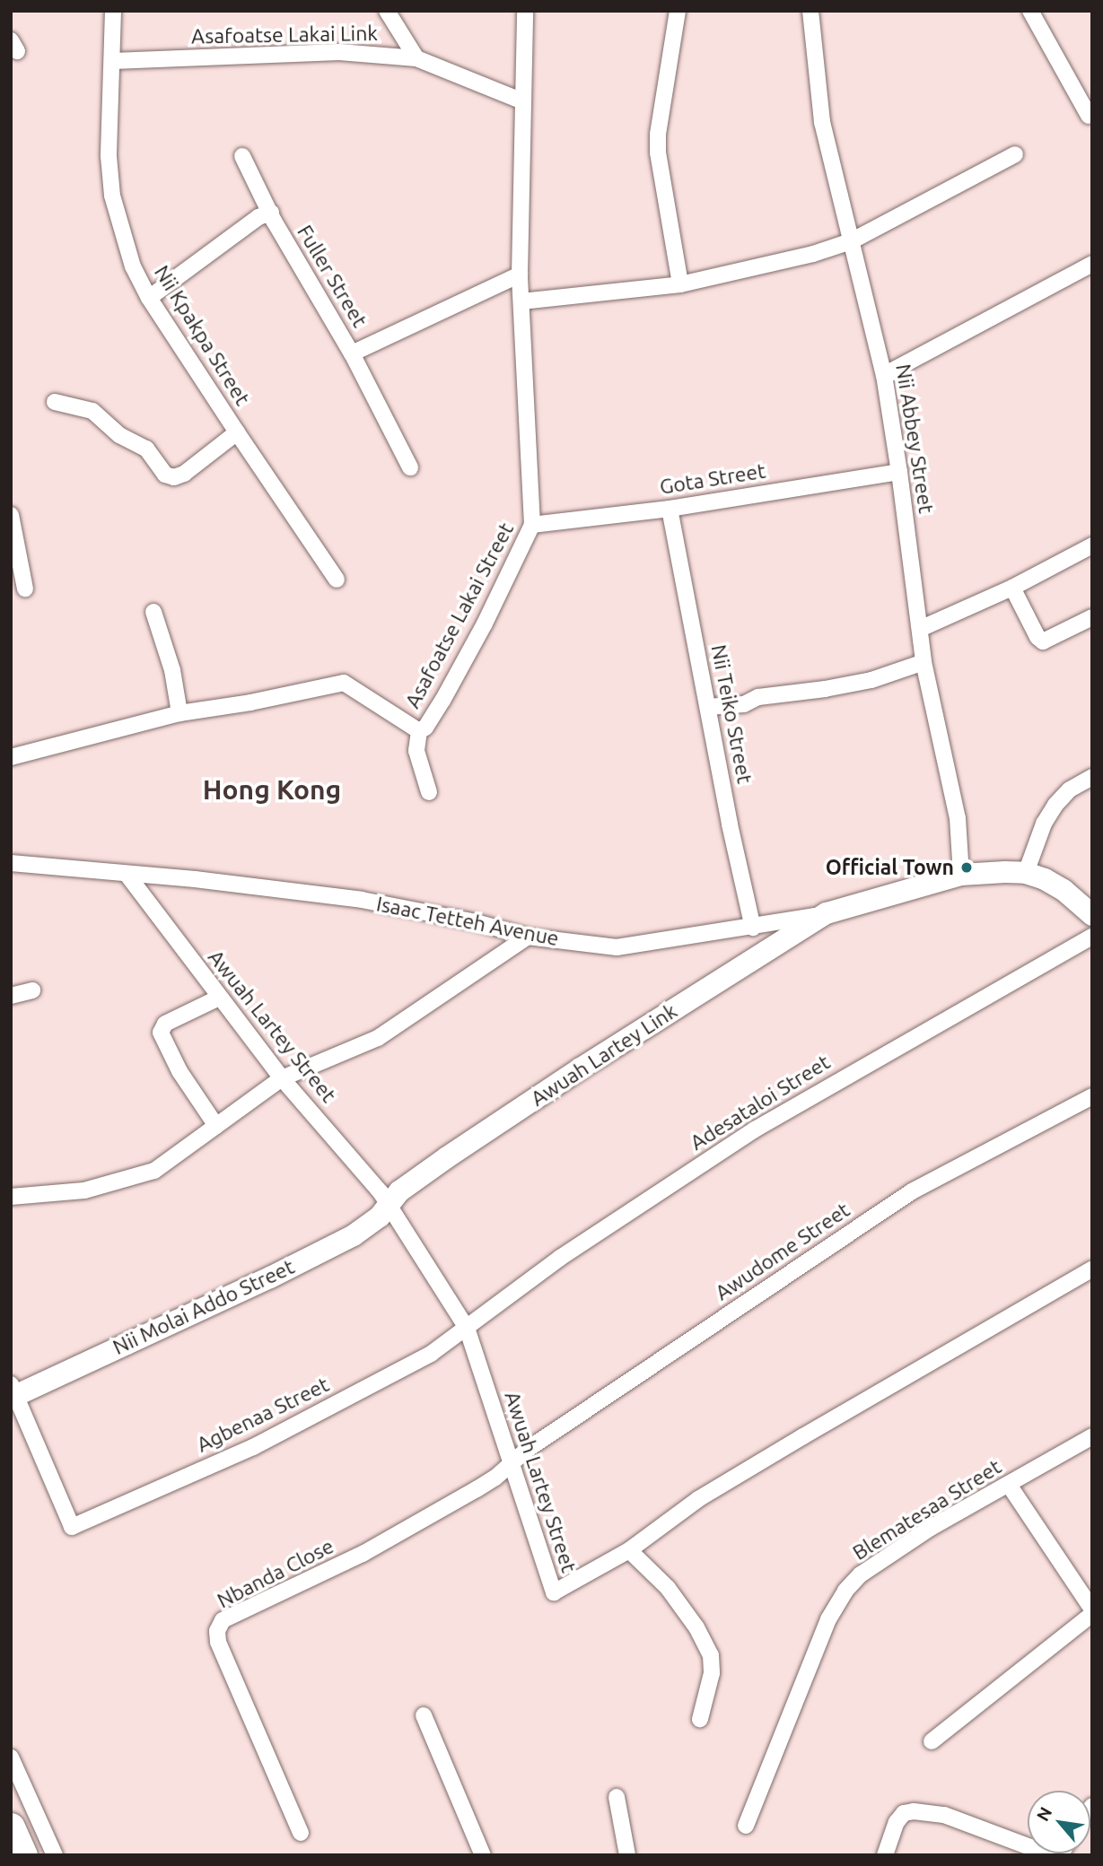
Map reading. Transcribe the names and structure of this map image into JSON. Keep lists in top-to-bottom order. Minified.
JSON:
{"streets":{"street":["Asafoatse Lakai Link","Fuller Street","Nii Kpakpa Street","Nii Abbey Street","Gota Street","Asafoatse Lakai Street","Nii Teiko Street","Isaac Tetteh Avenue","Awuah Lartey Street","Awuah Lartey Link","Adesataloi Street","Awudome Street","Nii Molai Addo Street","Agbenaa Street","Blematesaa Street","Nbanda Close"]},"crossings":[["Asafoatse Lakai Link","Nii Kpakpa Street"],["Asafoatse Lakai Link","Asafoatse Lakai Street"],["Fuller Street","Asafoatse Lakai Street"],["Nii Abbey Street","Gota Street"],["Nii Abbey Street","Isaac Tetteh Avenue"],["Gota Street","Asafoatse Lakai Street"],["Gota Street","Nii Teiko Street"],["Nii Teiko Street","Isaac Tetteh Avenue"],["Isaac Tetteh Avenue","Awuah Lartey Street"],["Isaac Tetteh Avenue","Awuah Lartey Link"],["Awuah Lartey Street","Awuah Lartey Link"],["Awuah Lartey Street","Adesataloi Street"],["Awuah Lartey Street","Awudome Street"],["Awuah Lartey Street","Nii Molai Addo Street"],["Awuah Lartey Street","Agbenaa Street"],["Awuah Lartey Street","Nbanda Close"],["Awuah Lartey Link","Nii Molai Addo Street"],["Adesataloi Street","Agbenaa Street"],["Awudome Street","Nbanda Close"],["Nii Molai Addo Street","Agbenaa Street"]],"districts":["Hong Kong"],"places":["Official Town"],"north":"top left"}
